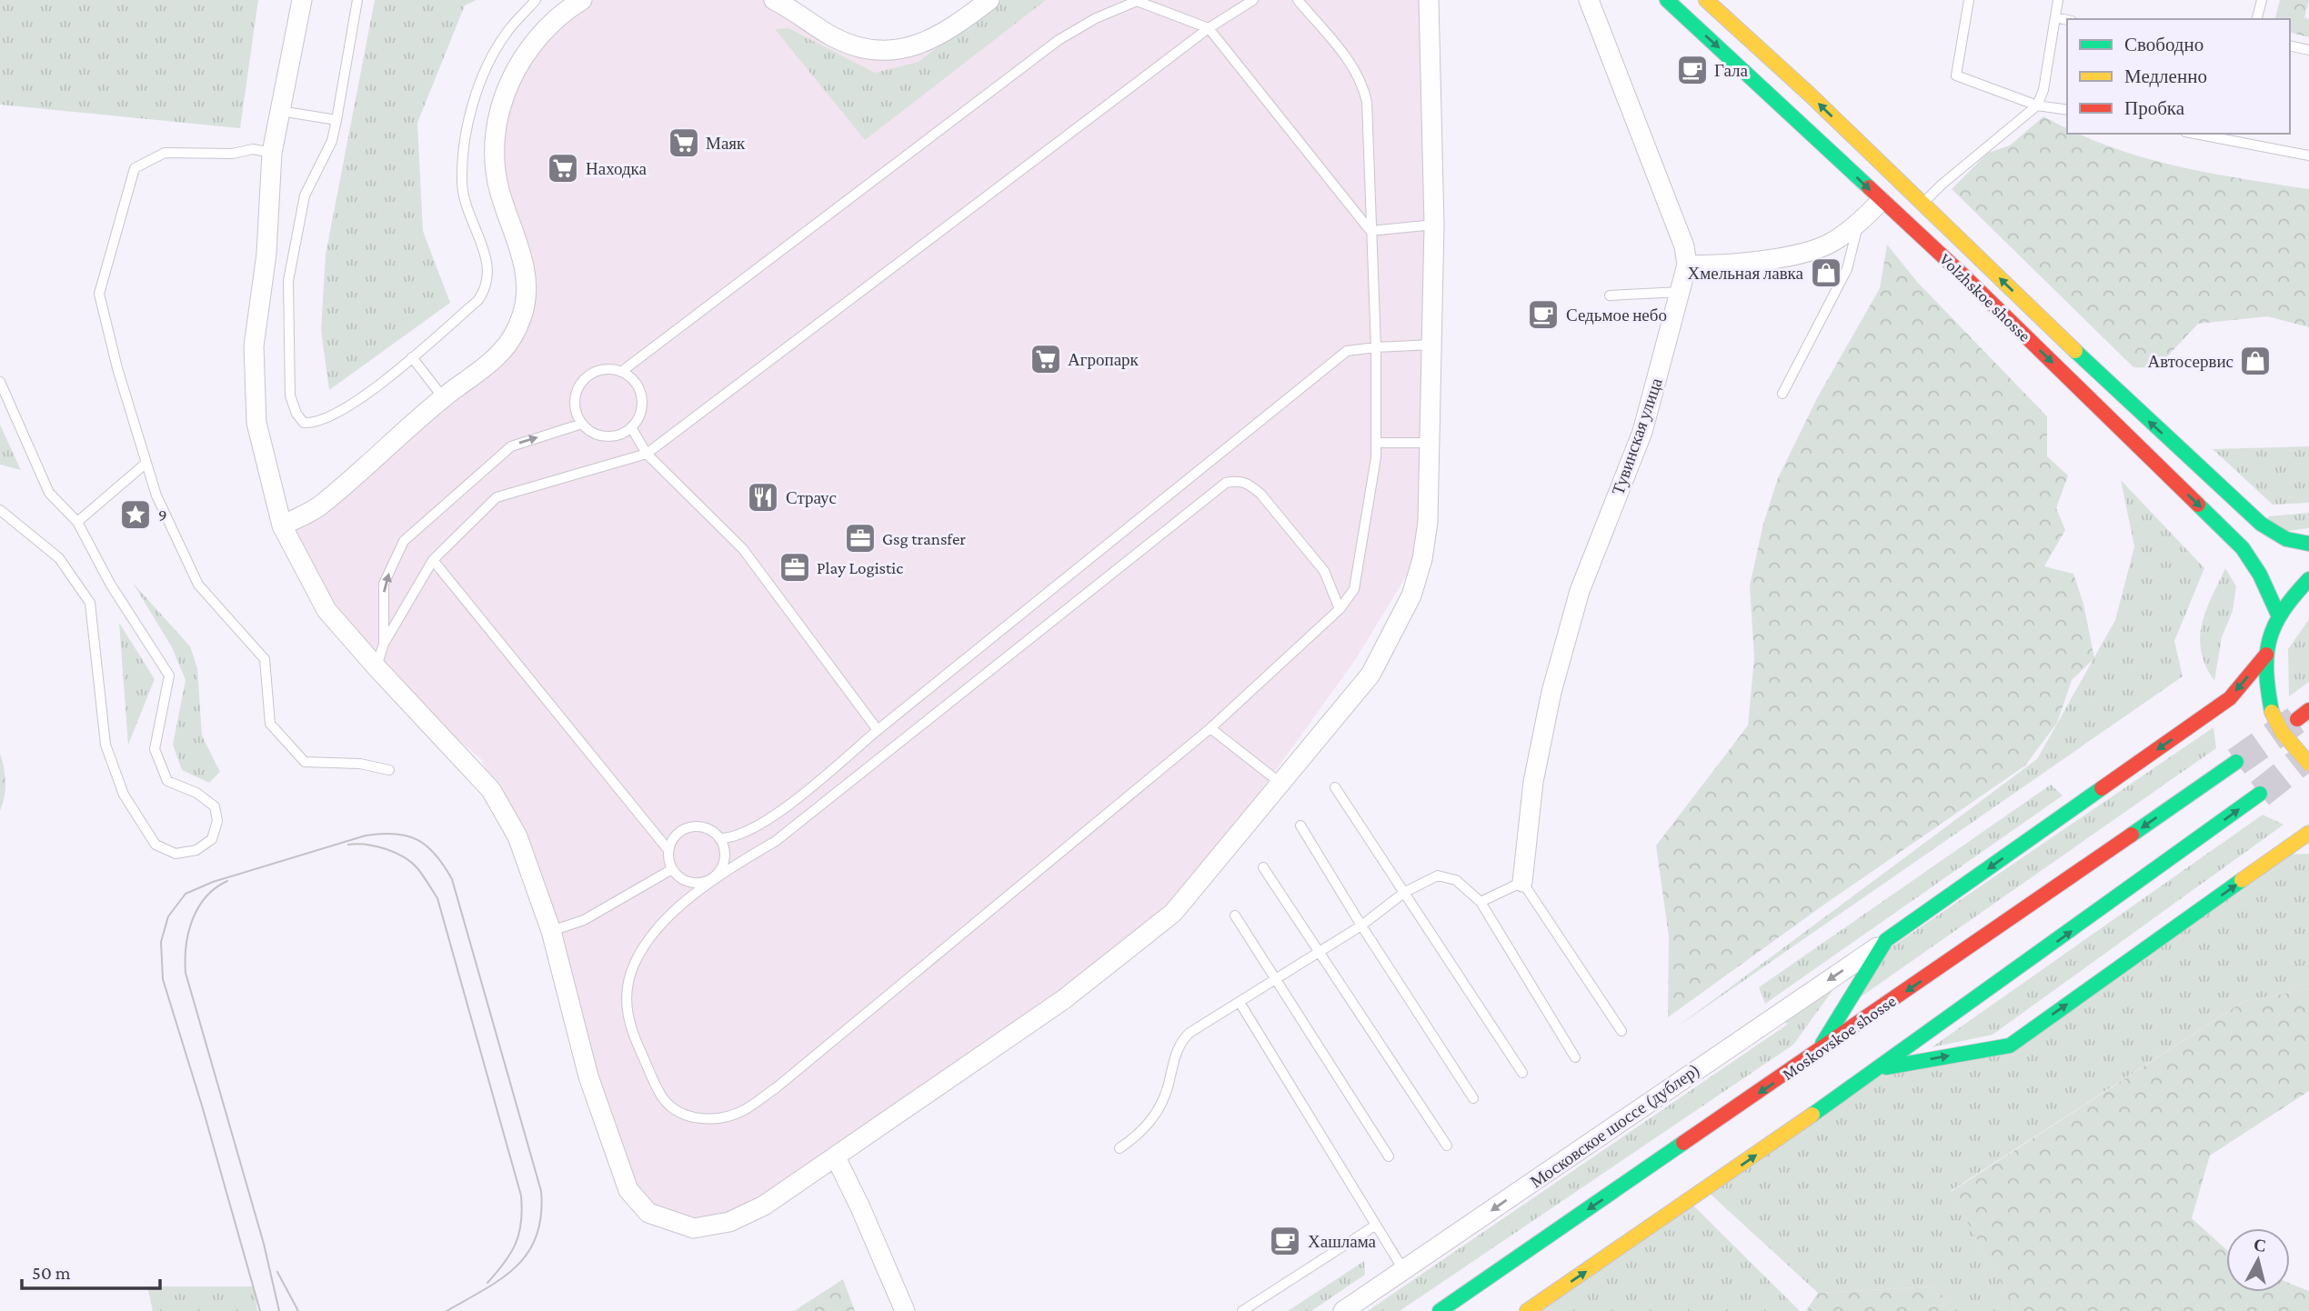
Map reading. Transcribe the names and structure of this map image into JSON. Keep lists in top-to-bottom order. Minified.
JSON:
{"streets":{"main road":["Volzhskoe shosse","Moskovskoe shosse"],"street":["Тувинская улица","Московское шоссе (дублер)"]},"one_way":["Московское шоссе (дублер)"],"places":{"cafe":["Гала","Седьмое небо","Хашлама"],"supermarket":["Маяк","Находка","Агропарк"],"shop":["Хмельная лавка","Автосервис"],"restaurant":["Страус"],"place":["9"],"office":["Gsg transfer","Play Logistic"]},"legend":["Свободно","Медленно","Пробка"],"scale_bar":"50 m","north":"top"}
